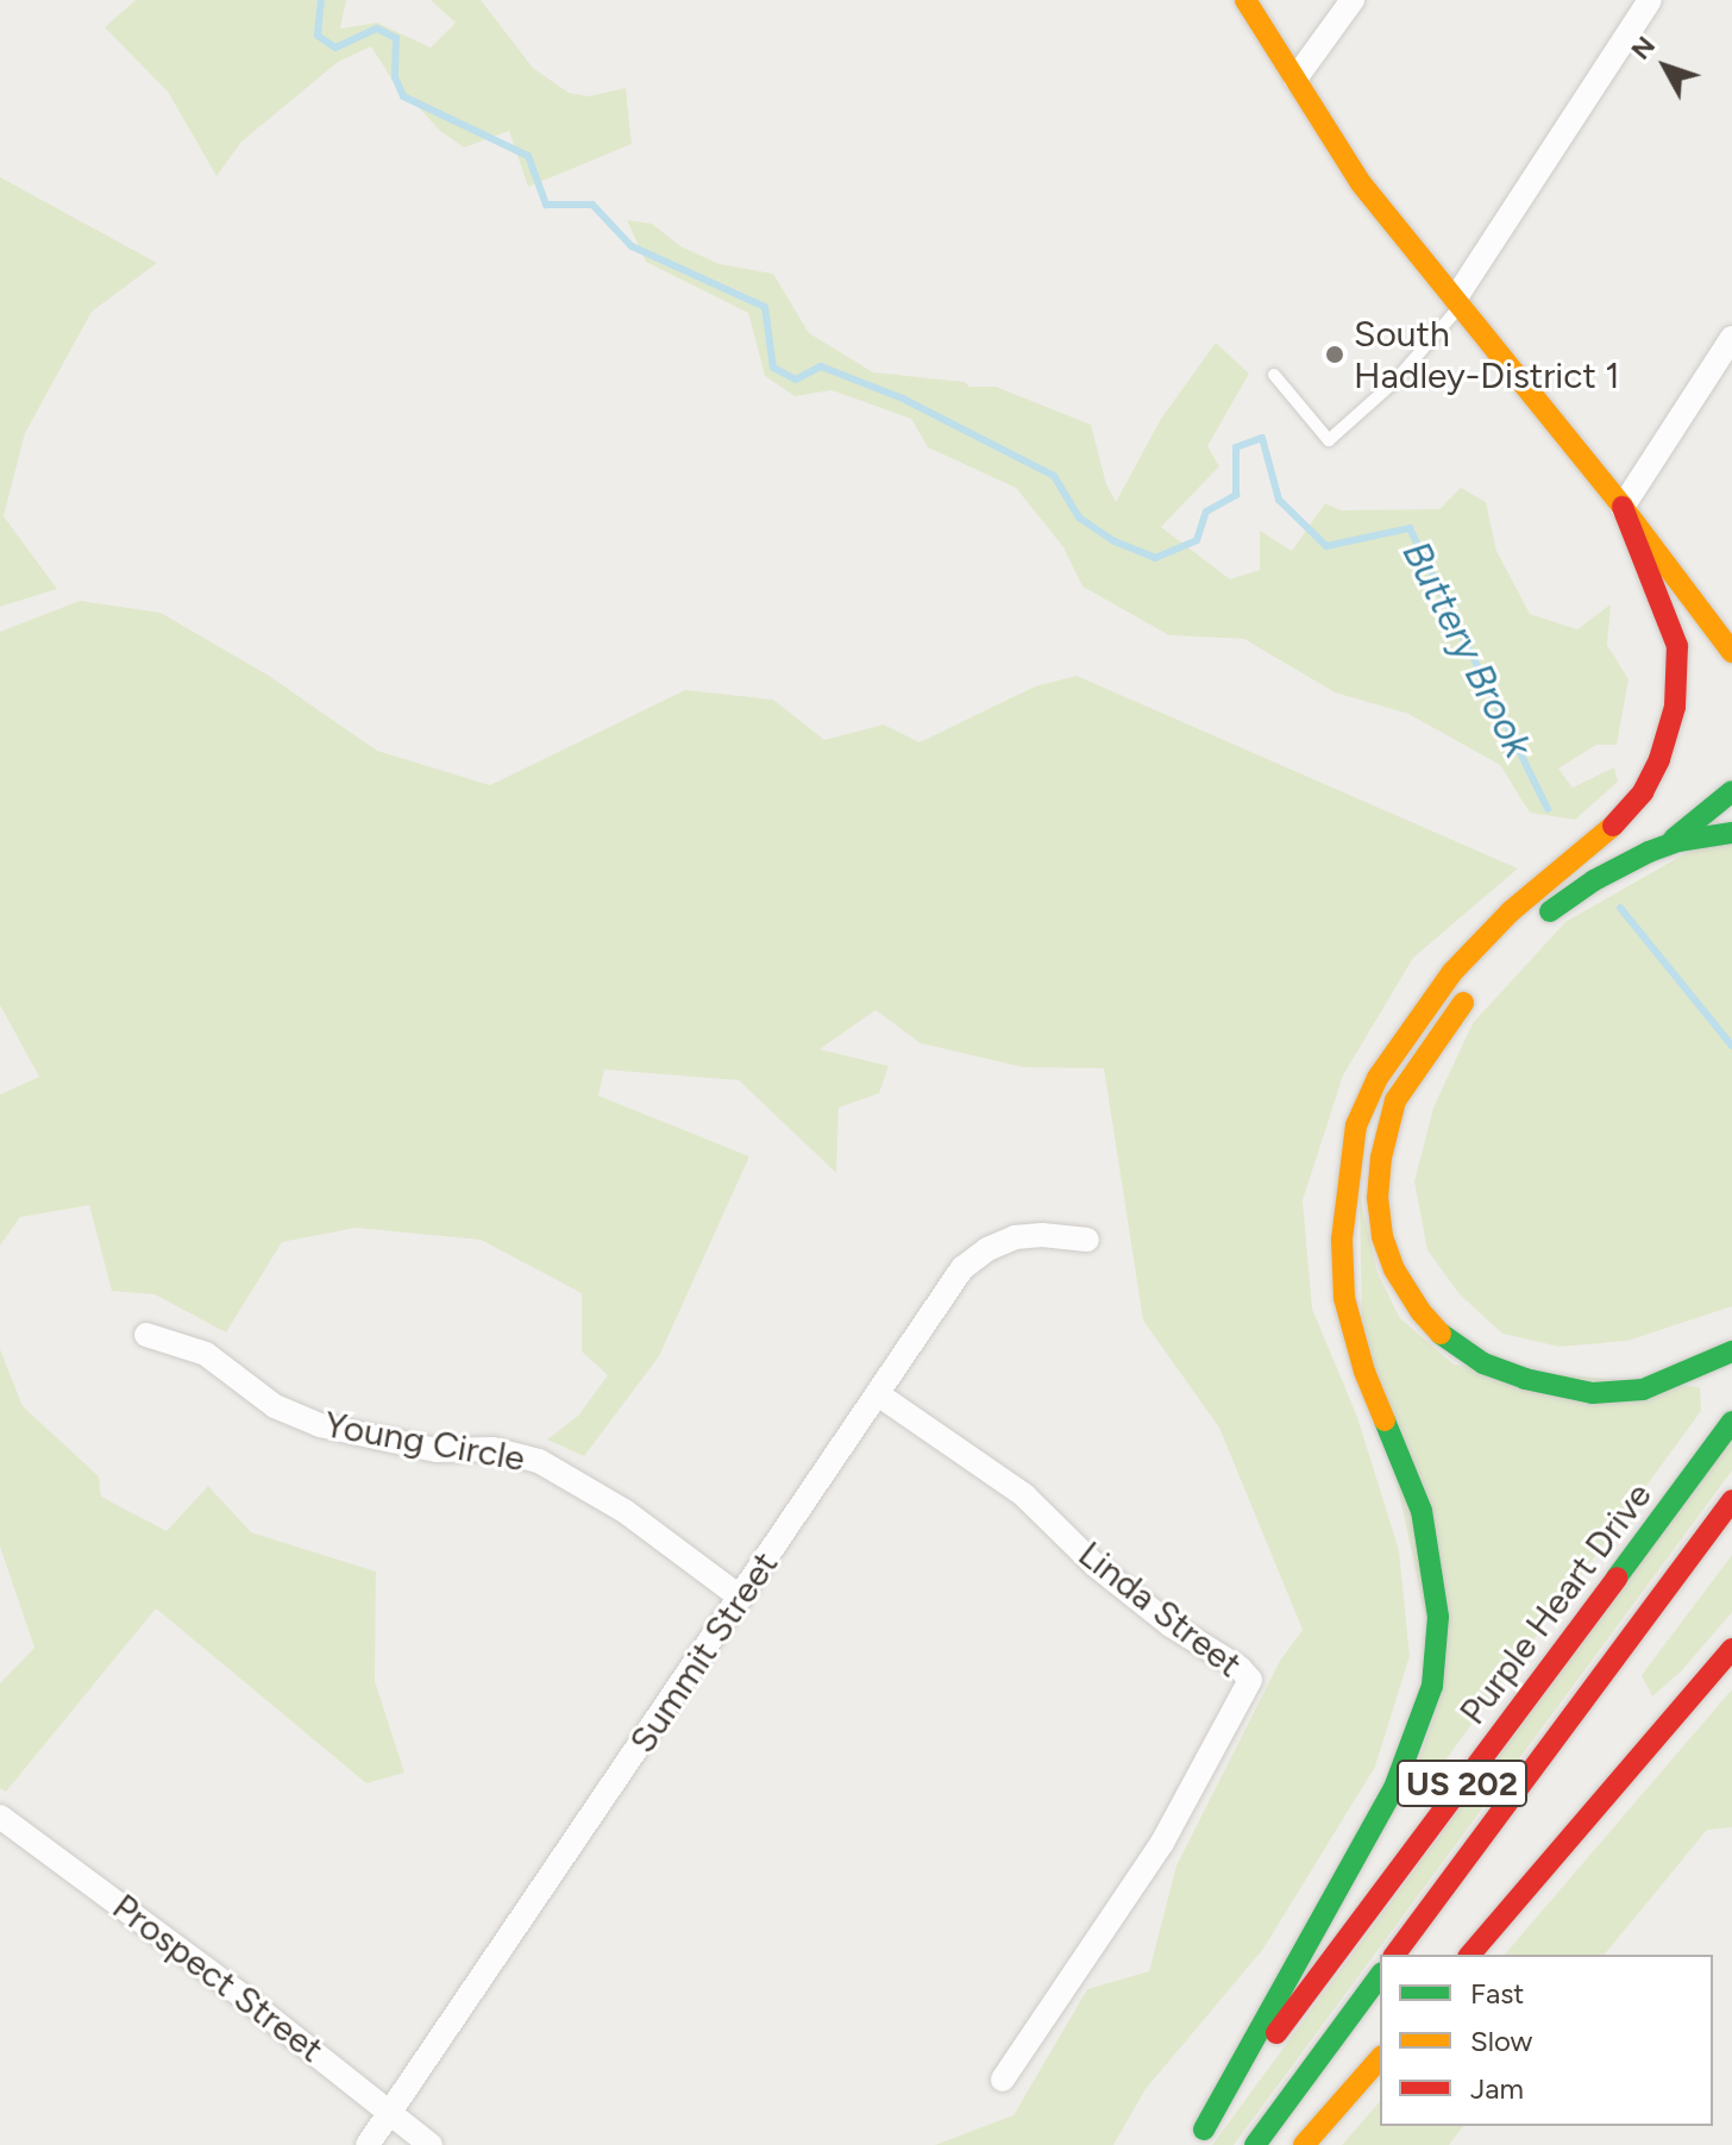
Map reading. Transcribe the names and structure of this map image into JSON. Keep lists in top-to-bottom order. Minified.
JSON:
{"streets":{"main road":["Purple Heart Drive","US 202"],"street":["Young Circle","Linda Street","Summit Street","Prospect Street"]},"crossings":[["Young Circle","Summit Street"],["Linda Street","Summit Street"],["Summit Street","Prospect Street"]],"water":["Buttery Brook"],"places":["South Hadley-District 1"],"legend":["Fast","Slow","Jam"],"north":"top left"}
